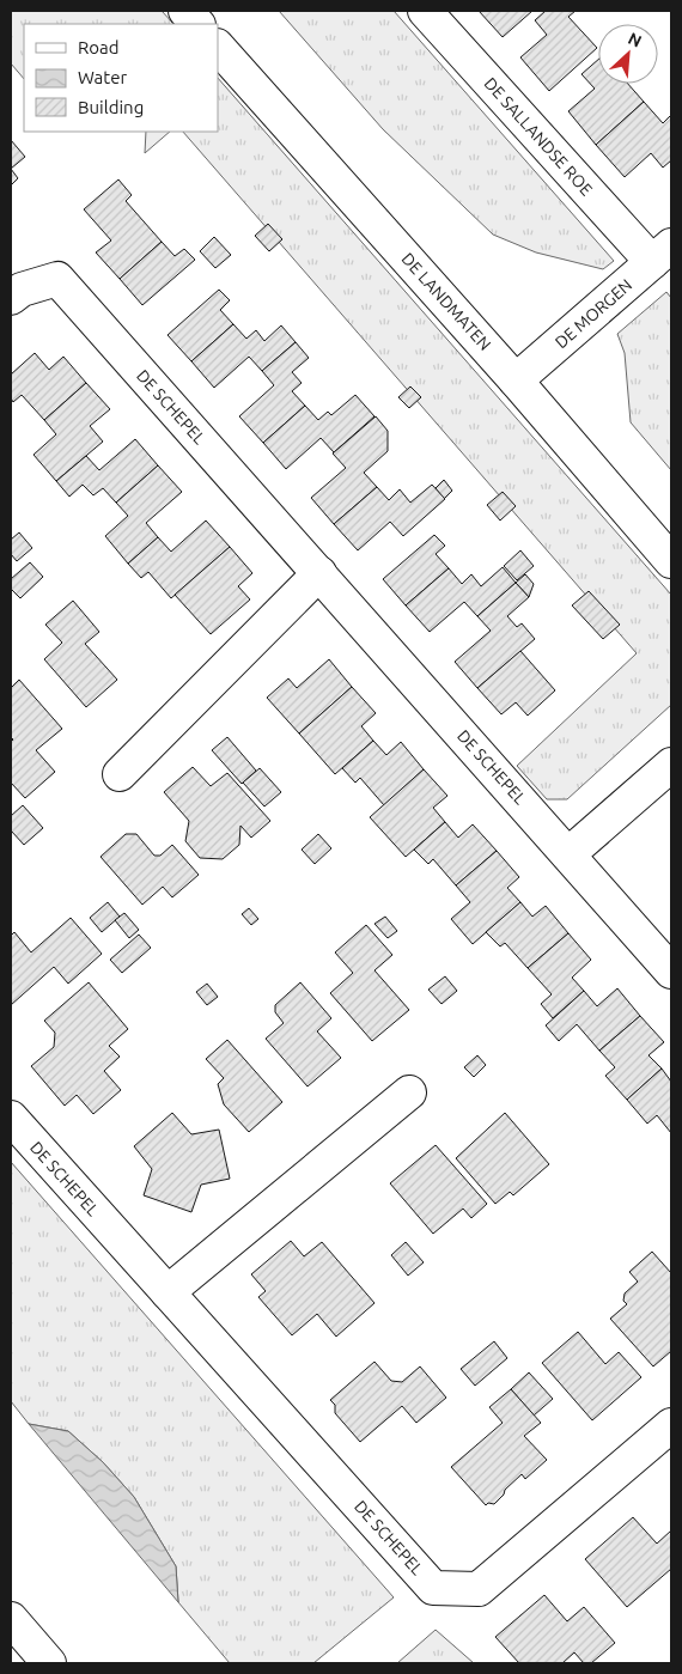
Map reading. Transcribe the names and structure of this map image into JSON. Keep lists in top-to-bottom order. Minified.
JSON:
{"streets":{"street":["DE SALLANDSE ROE","DE LANDMATEN","DE MORGEN","DE SCHEPEL"]},"crossings":[["DE SALLANDSE ROE","DE MORGEN"],["DE LANDMATEN","DE MORGEN"]],"legend":["Road","Water","Building"],"north":"top right"}
